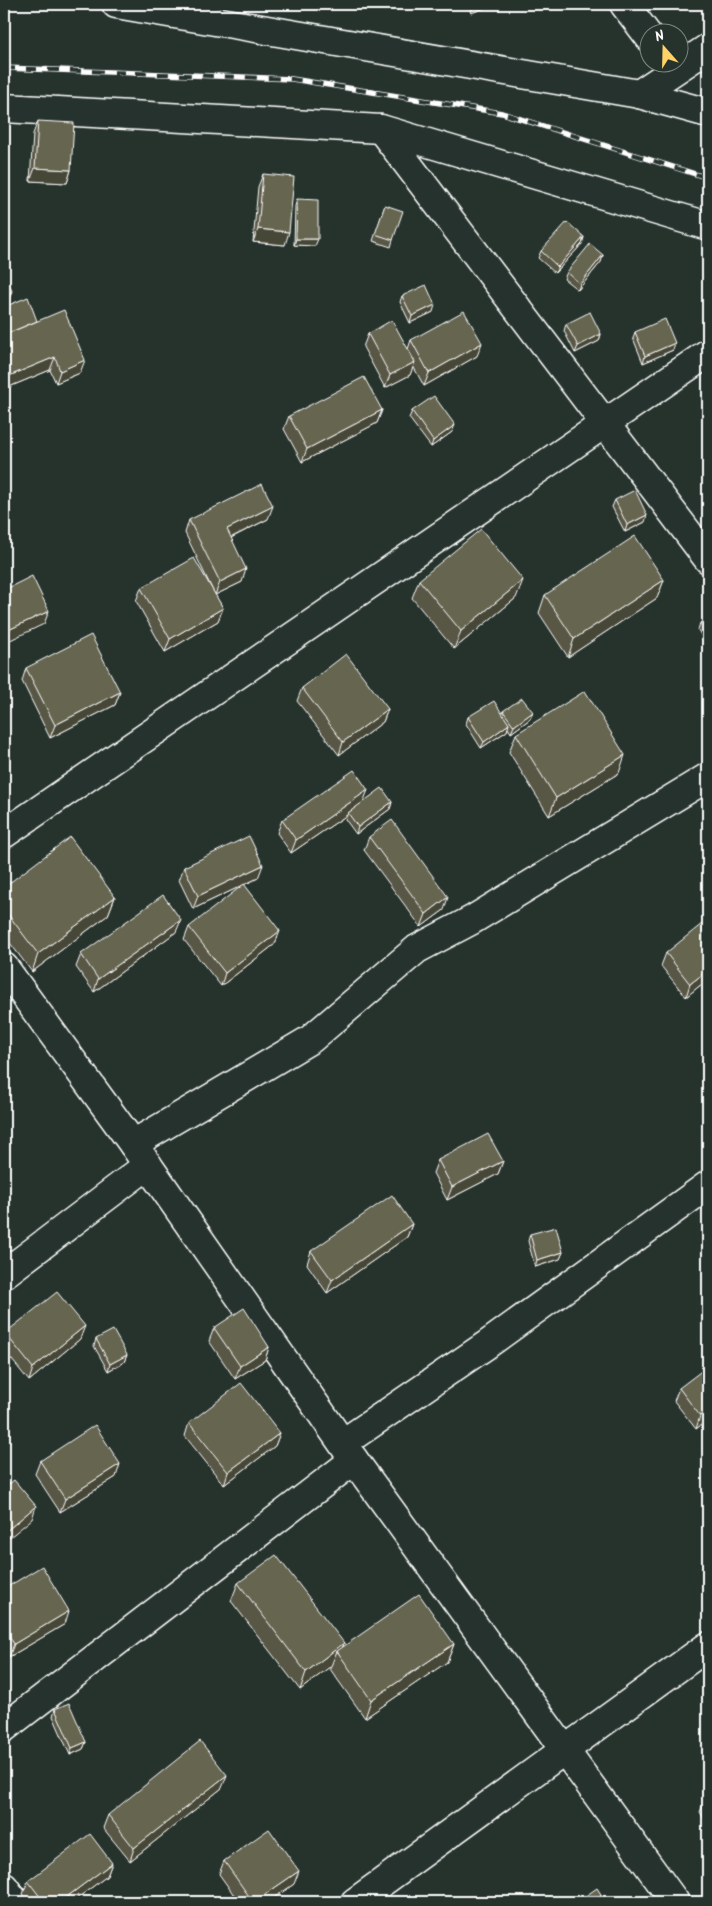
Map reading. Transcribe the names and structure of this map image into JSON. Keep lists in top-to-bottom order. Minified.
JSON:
{"north":"top"}
